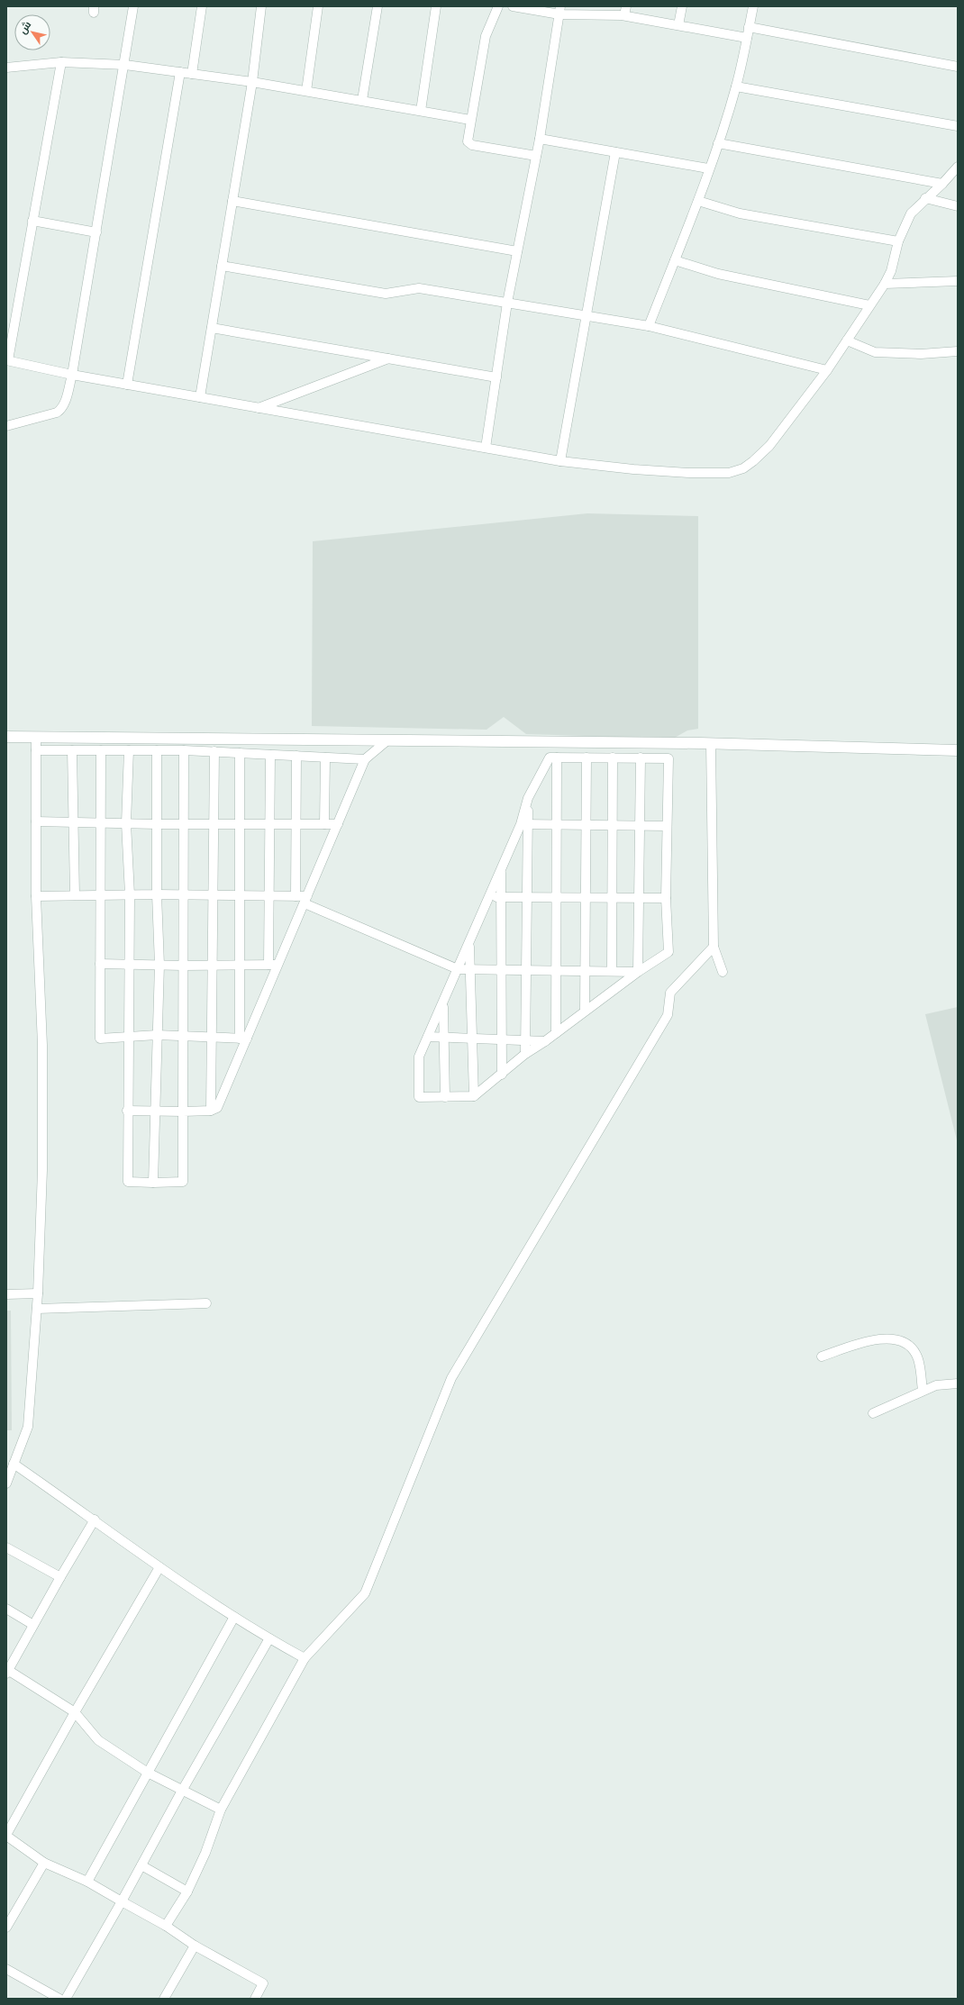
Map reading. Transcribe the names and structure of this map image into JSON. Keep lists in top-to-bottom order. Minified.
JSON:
{"north":"top left"}
